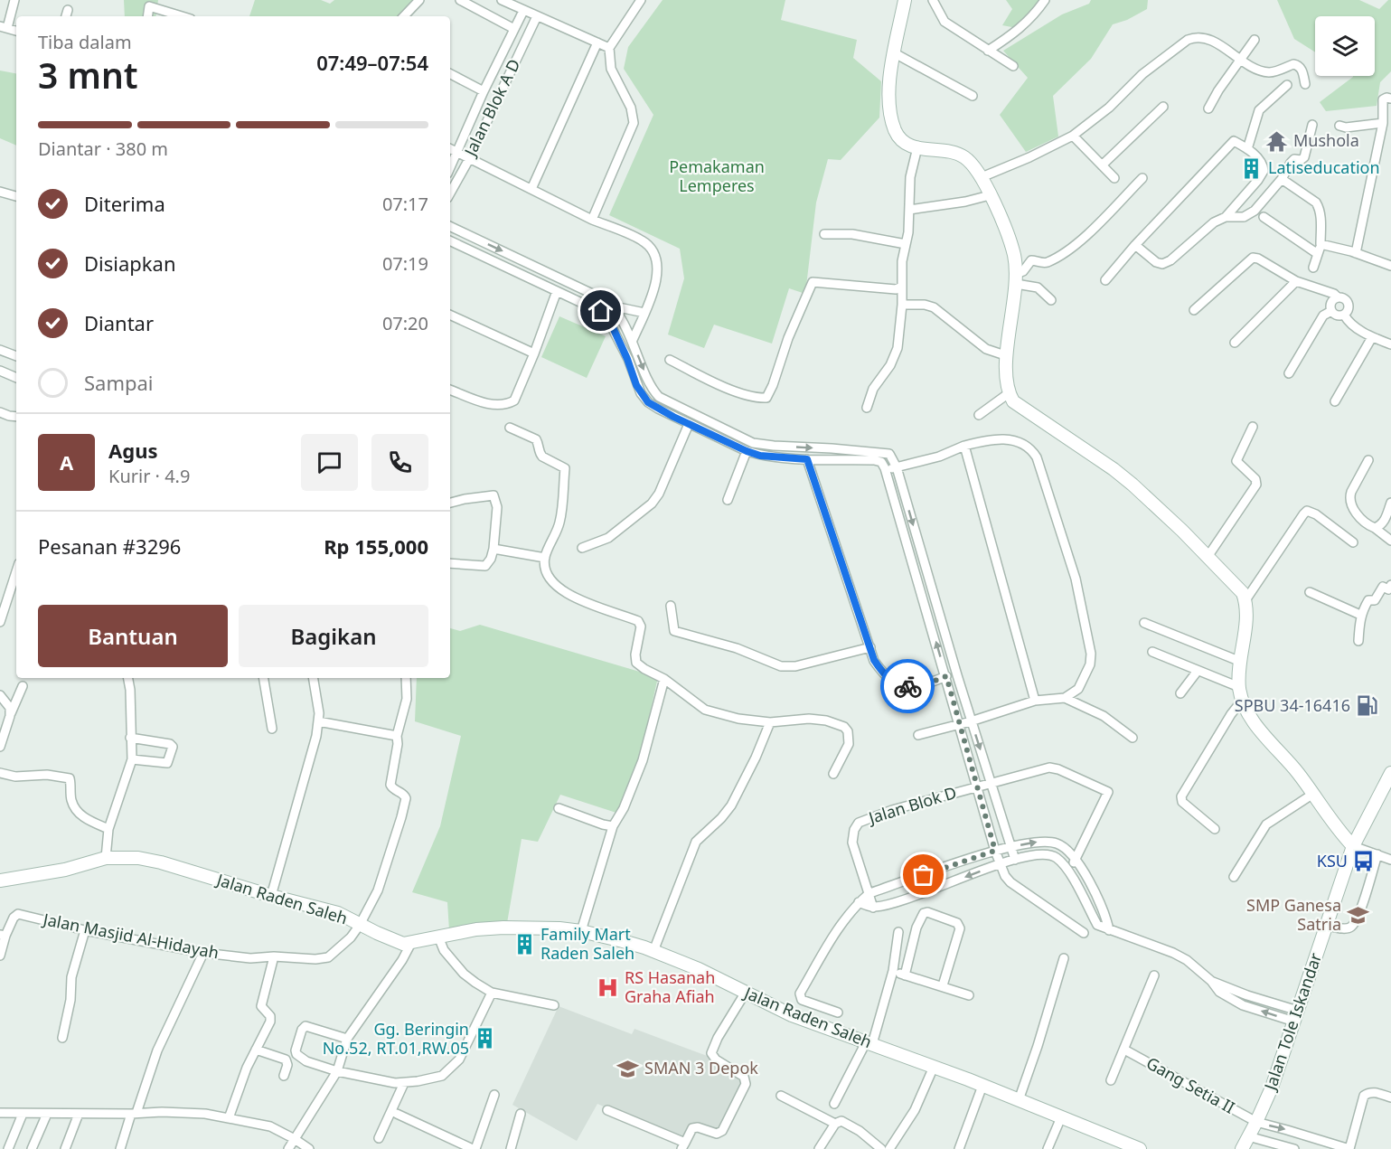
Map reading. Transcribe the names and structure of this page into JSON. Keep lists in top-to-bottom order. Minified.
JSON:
{"streets":{"street":["Jalan Blok A D","Jalan Blok D","Jalan Raden Saleh","Jalan Masjid Al-Hidayah","Jalan Tole Iskandar","Gang Setia II"]},"crossings":[["Jalan Raden Saleh","Jalan Masjid Al-Hidayah"],["Jalan Tole Iskandar","Gang Setia II"]],"parks":["Pemakaman Lemperes"],"places":{"temple":["Mushola"],"building":["Latiseducation","Family Mart Raden Saleh","Gg. Beringin No.52, RT.01,RW.05"],"fuel station":["SPBU 34-16416"],"bus stop":["KSU"],"school or university":["SMP Ganesa Satria","SMAN 3 Depok"],"hospital":["RS Hasanah Graha Afiah"]},"page":{"heading":["3 mnt","Tiba dalam","07:49–07:54"],"panel":["Agus","Kurir · 4.9","Pesanan #3296","Rp 155,000"],"bar":"Diantar · 380 m","list":[["Diterima","07:17"],["Disiapkan","07:19"],["Diantar","07:20"],"Sampai"],"round":"A","buttons":["Bantuan","Bagikan"]}}
